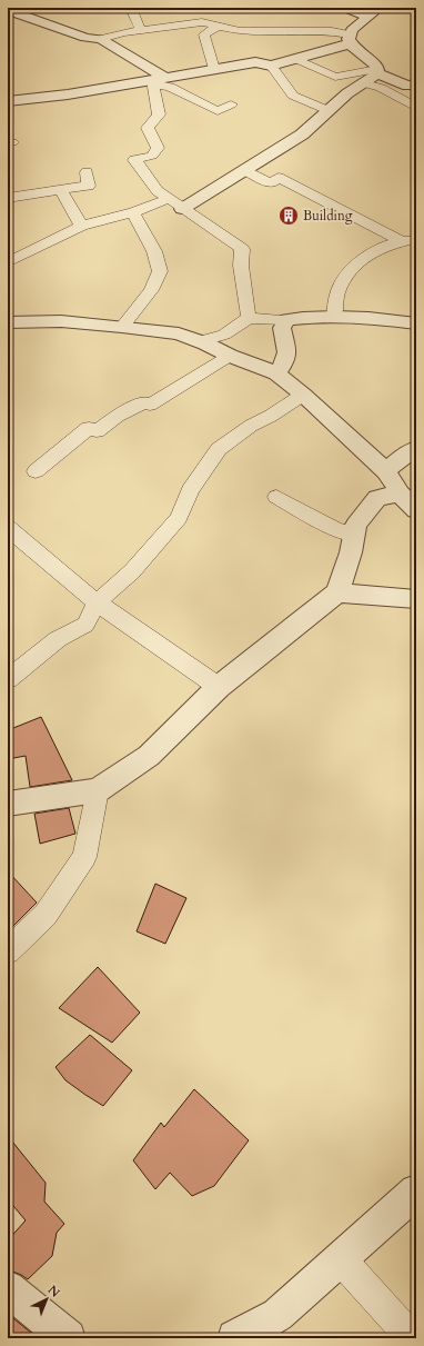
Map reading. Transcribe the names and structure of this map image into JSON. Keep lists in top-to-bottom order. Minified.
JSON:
{"places":{"building":["Building"]},"north":"top right"}
